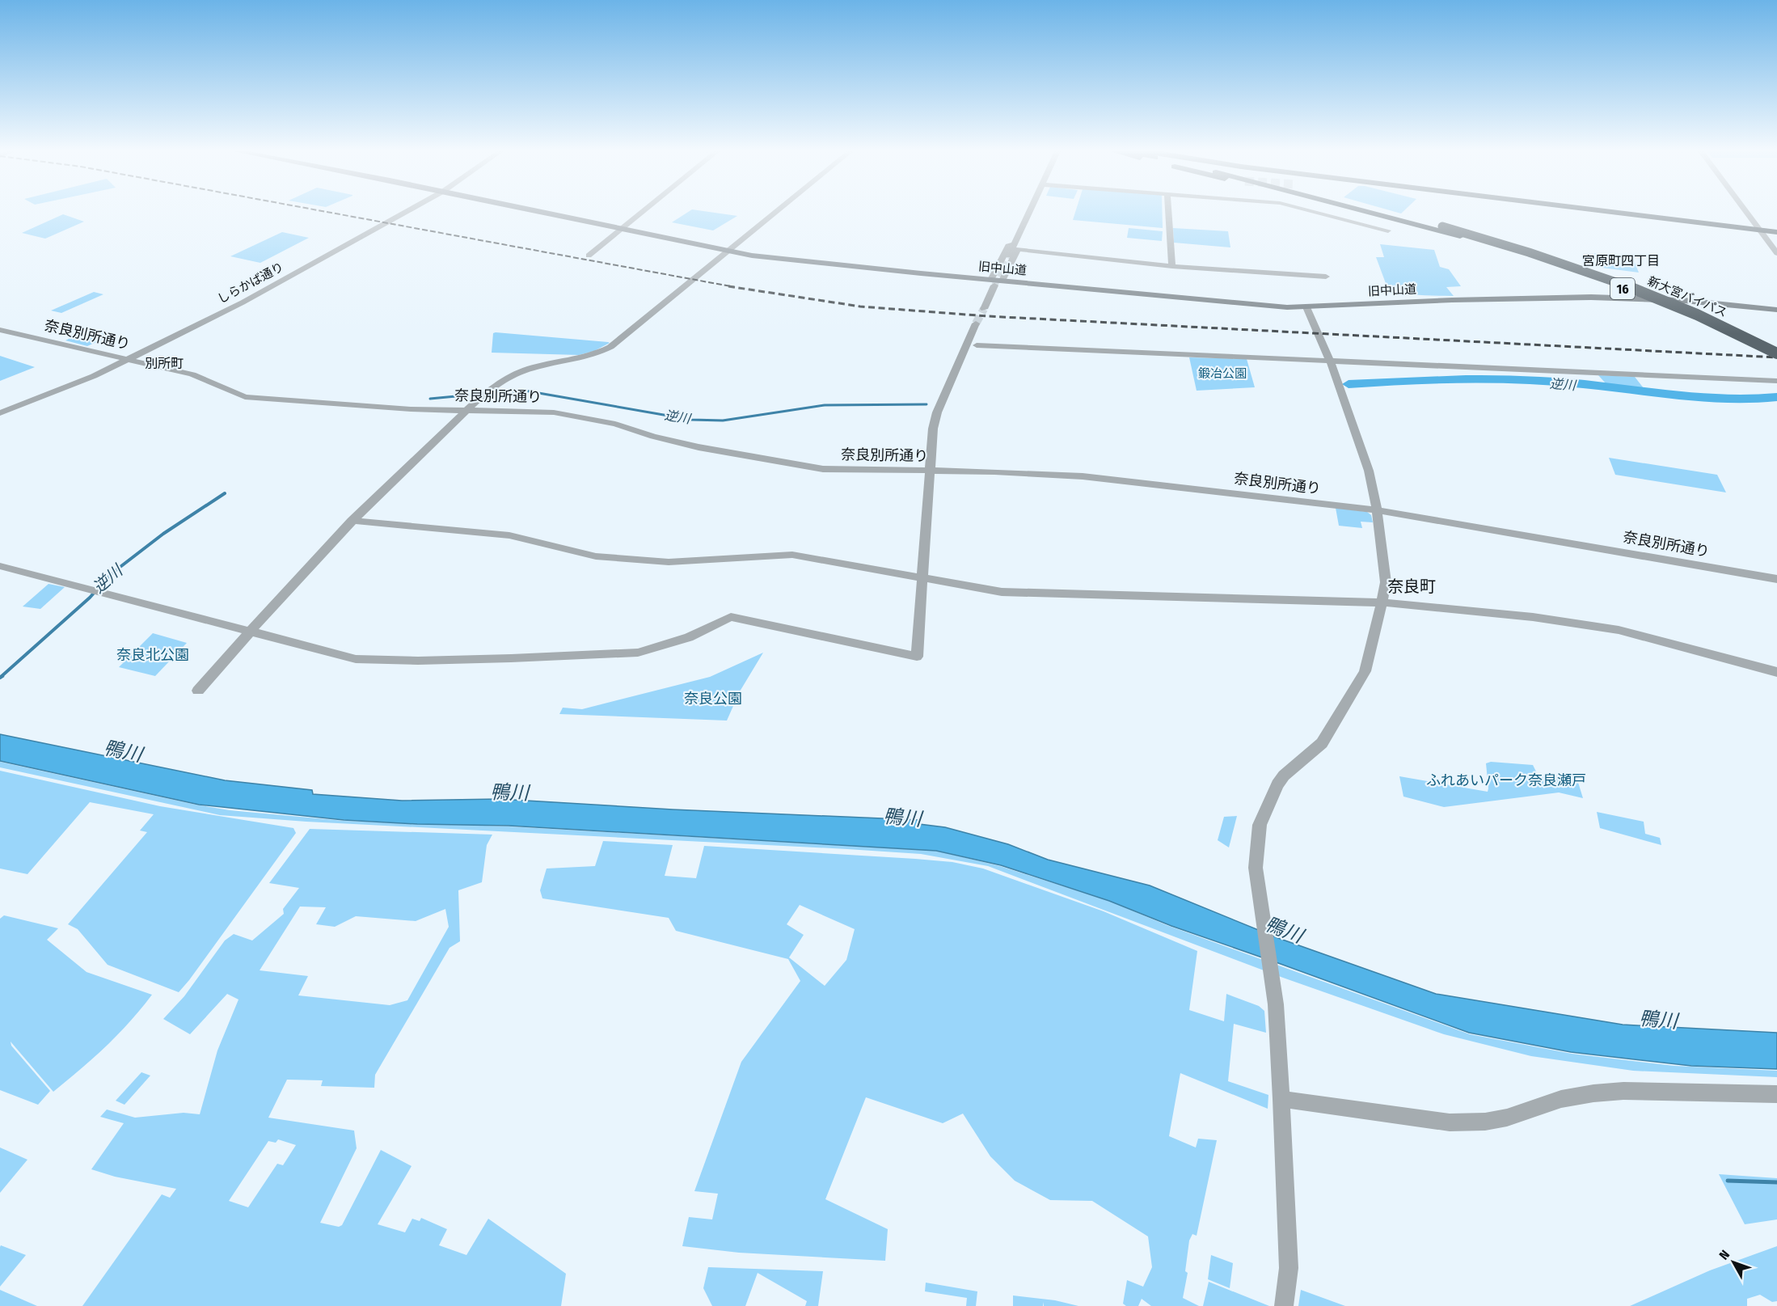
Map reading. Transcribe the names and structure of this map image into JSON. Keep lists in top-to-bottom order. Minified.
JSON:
{"streets":{"highway":["16","新大宮バイパス"],"main road":["旧中山道"],"street":["しらかば通り","奈良別所通り"]},"crossings":[["しらかば通り","奈良別所通り"],["16","新大宮バイパス"]],"districts":["宮原町四丁目","別所町","奈良町"],"water":["逆川","鴨川"],"parks":["鍛冶公園","奈良北公園","奈良公園","ふれあいパーク奈良瀬戸"],"north":"top left"}
